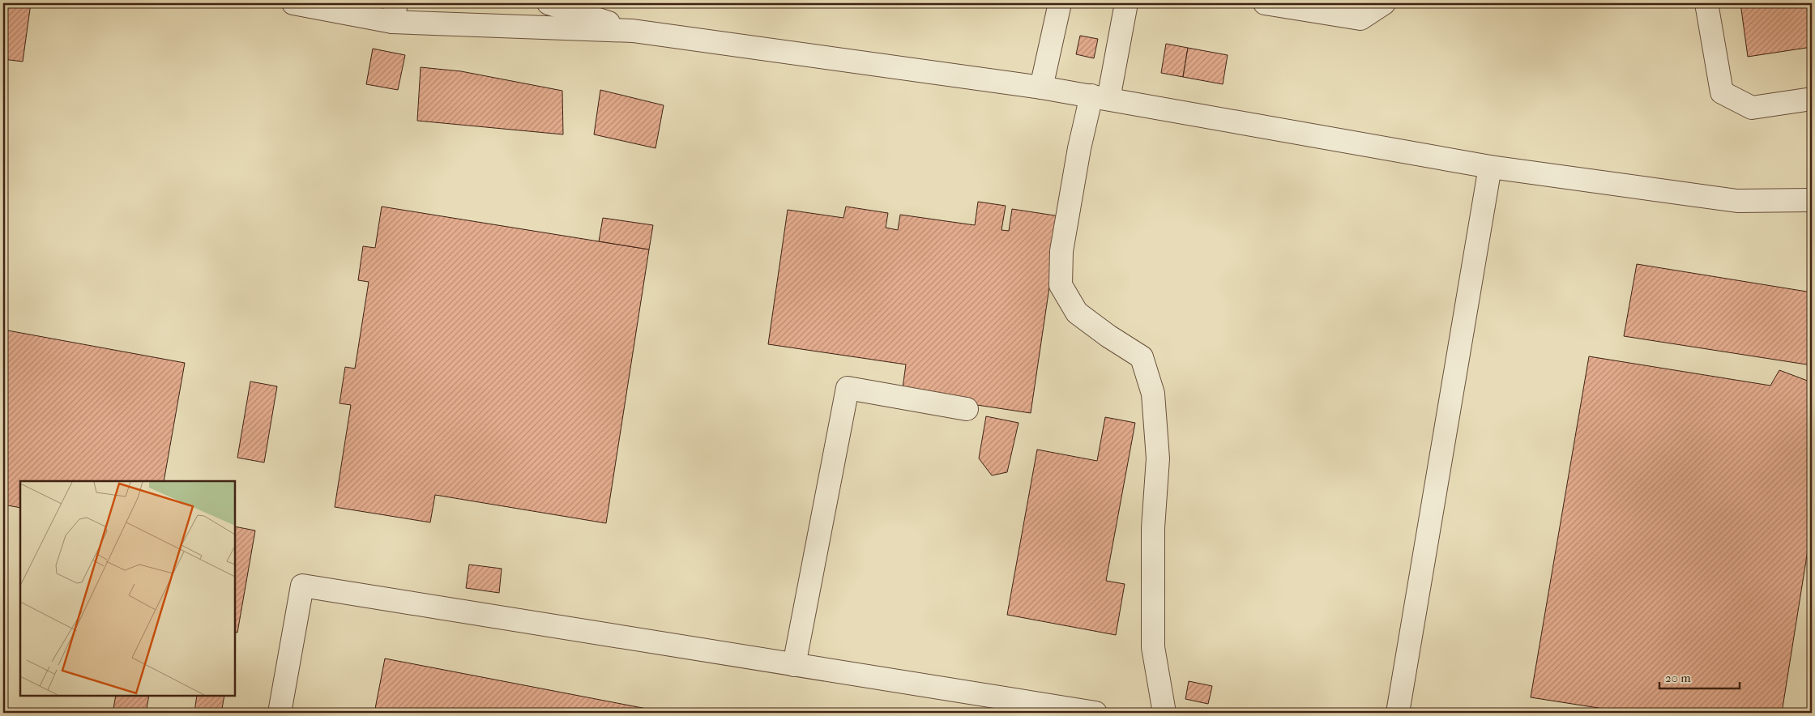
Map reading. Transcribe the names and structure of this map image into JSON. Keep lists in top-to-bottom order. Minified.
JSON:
{"scale_bar":"20 m"}
